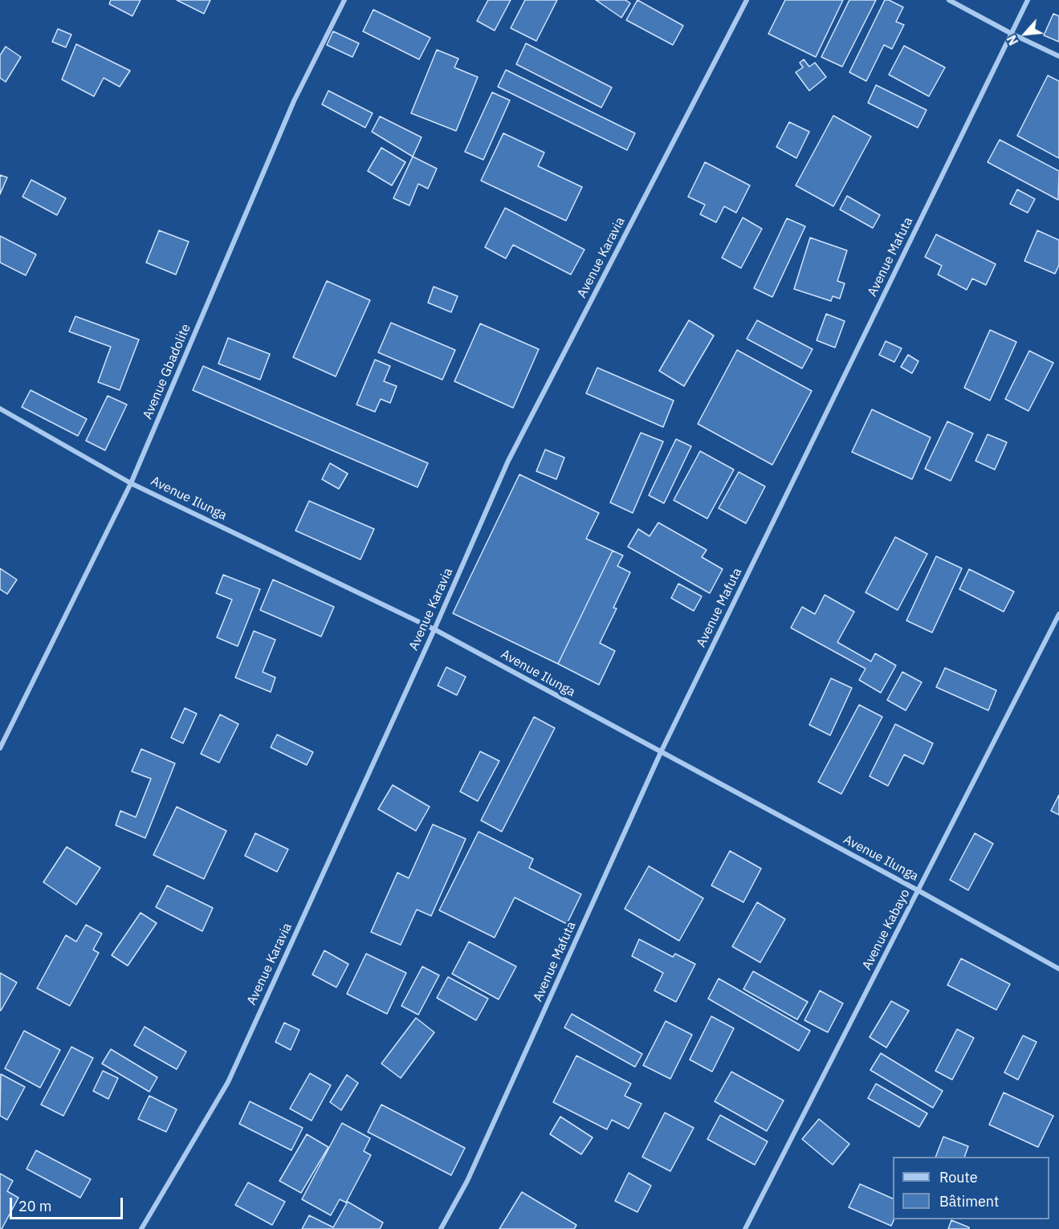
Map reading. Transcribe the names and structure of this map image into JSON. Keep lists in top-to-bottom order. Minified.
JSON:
{"streets":{"street":["Avenue Mafuta","Avenue Karavia","Avenue Gbadolite","Avenue Ilunga","Avenue Kabayo"]},"crossings":[["Avenue Mafuta","Avenue Ilunga"],["Avenue Karavia","Avenue Ilunga"],["Avenue Gbadolite","Avenue Ilunga"],["Avenue Ilunga","Avenue Kabayo"]],"legend":["Route","Bâtiment"],"scale_bar":"20 m","north":"bottom left"}
